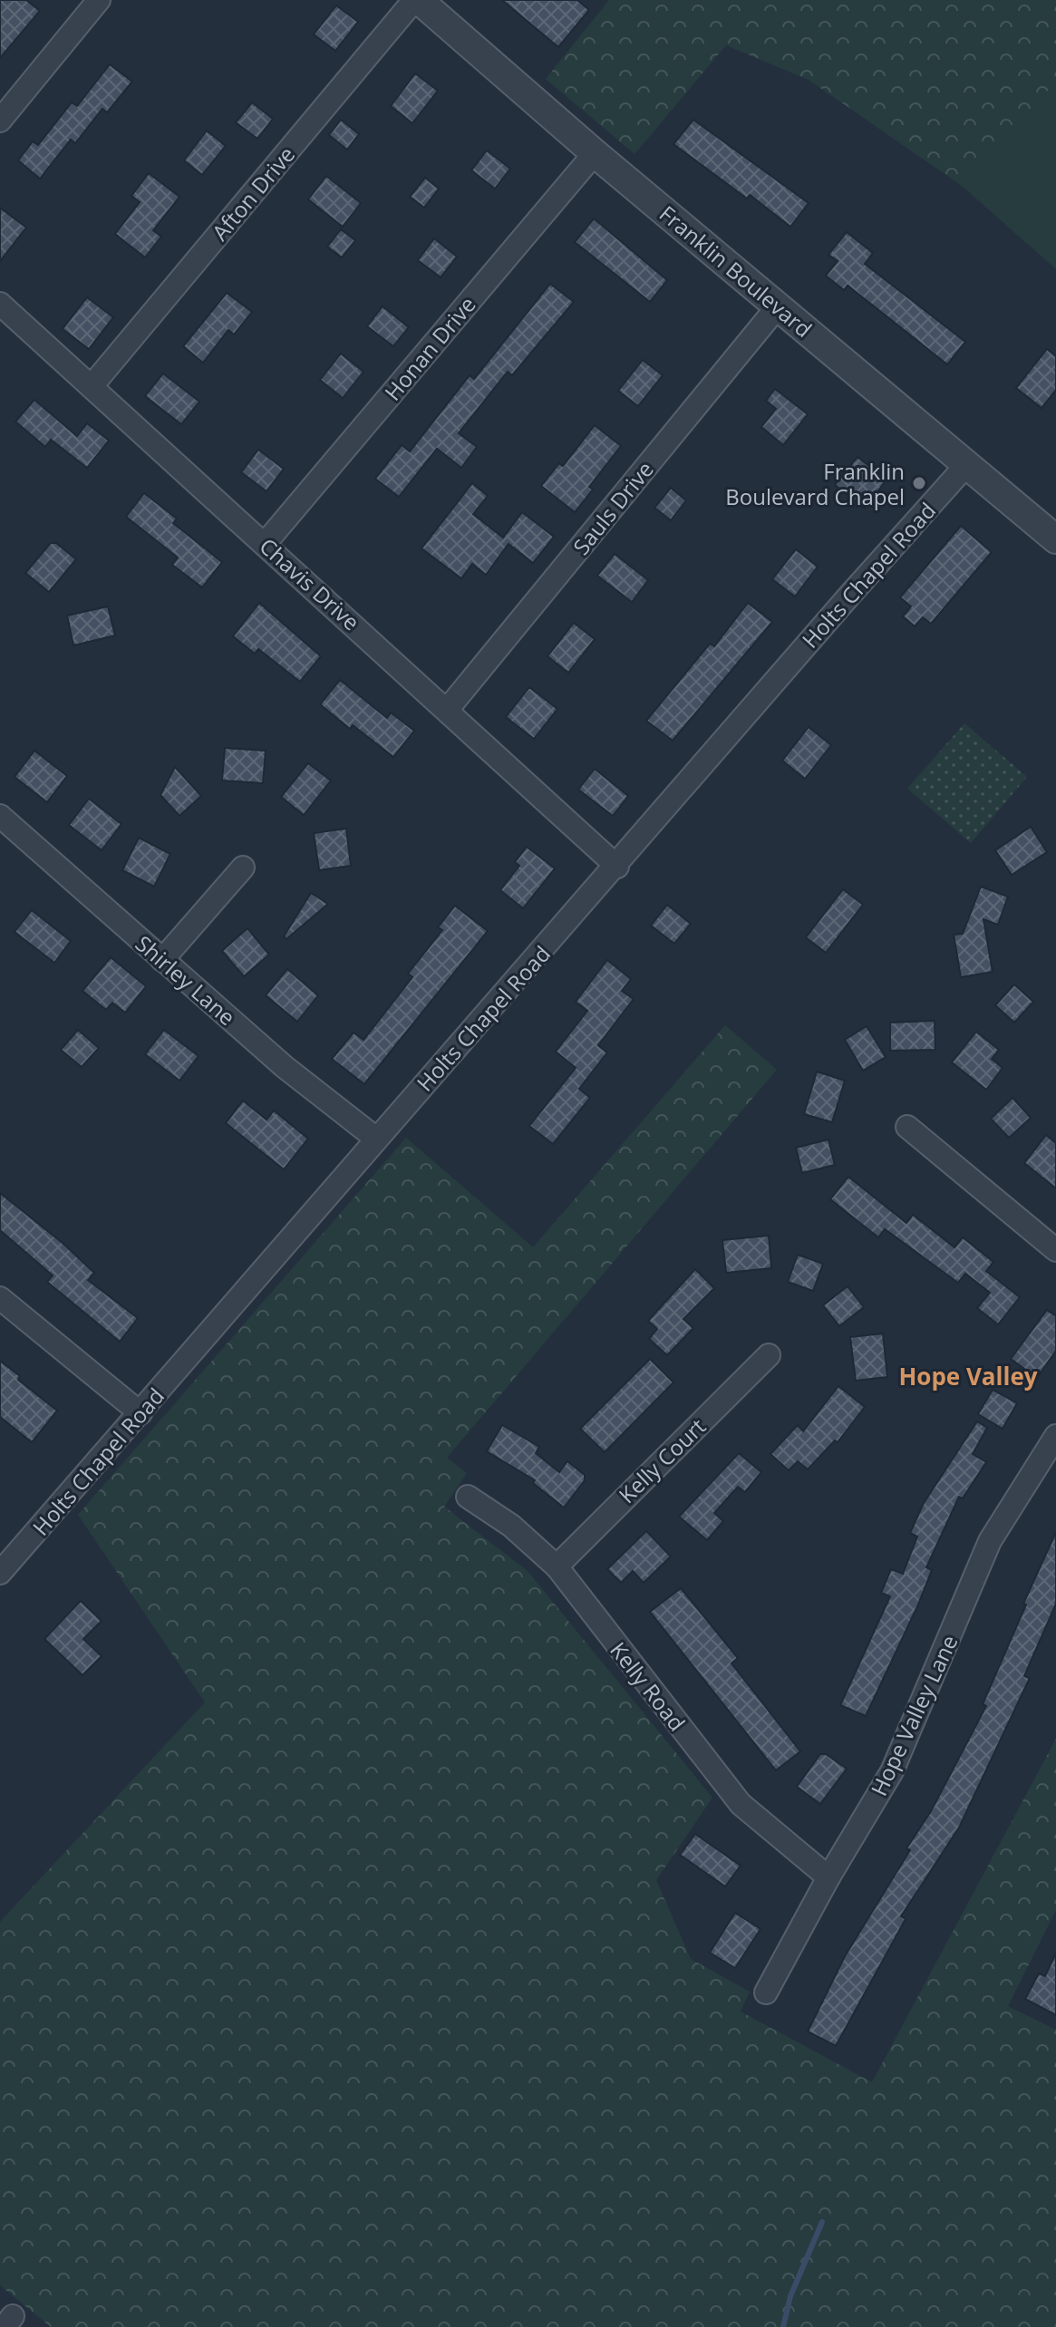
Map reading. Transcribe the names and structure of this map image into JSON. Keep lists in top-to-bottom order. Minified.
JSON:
{"streets":{"street":["Afton Drive","Franklin Boulevard","Honan Drive","Sauls Drive","Holts Chapel Road","Chavis Drive","Shirley Lane","Kelly Court","Kelly Road","Hope Valley Lane"]},"crossings":[["Afton Drive","Franklin Boulevard"],["Afton Drive","Chavis Drive"],["Franklin Boulevard","Honan Drive"],["Franklin Boulevard","Sauls Drive"],["Franklin Boulevard","Holts Chapel Road"],["Honan Drive","Chavis Drive"],["Sauls Drive","Chavis Drive"],["Holts Chapel Road","Chavis Drive"],["Holts Chapel Road","Shirley Lane"],["Kelly Court","Kelly Road"],["Kelly Road","Hope Valley Lane"]],"districts":["Hope Valley"],"places":["Franklin Boulevard Chapel"]}
